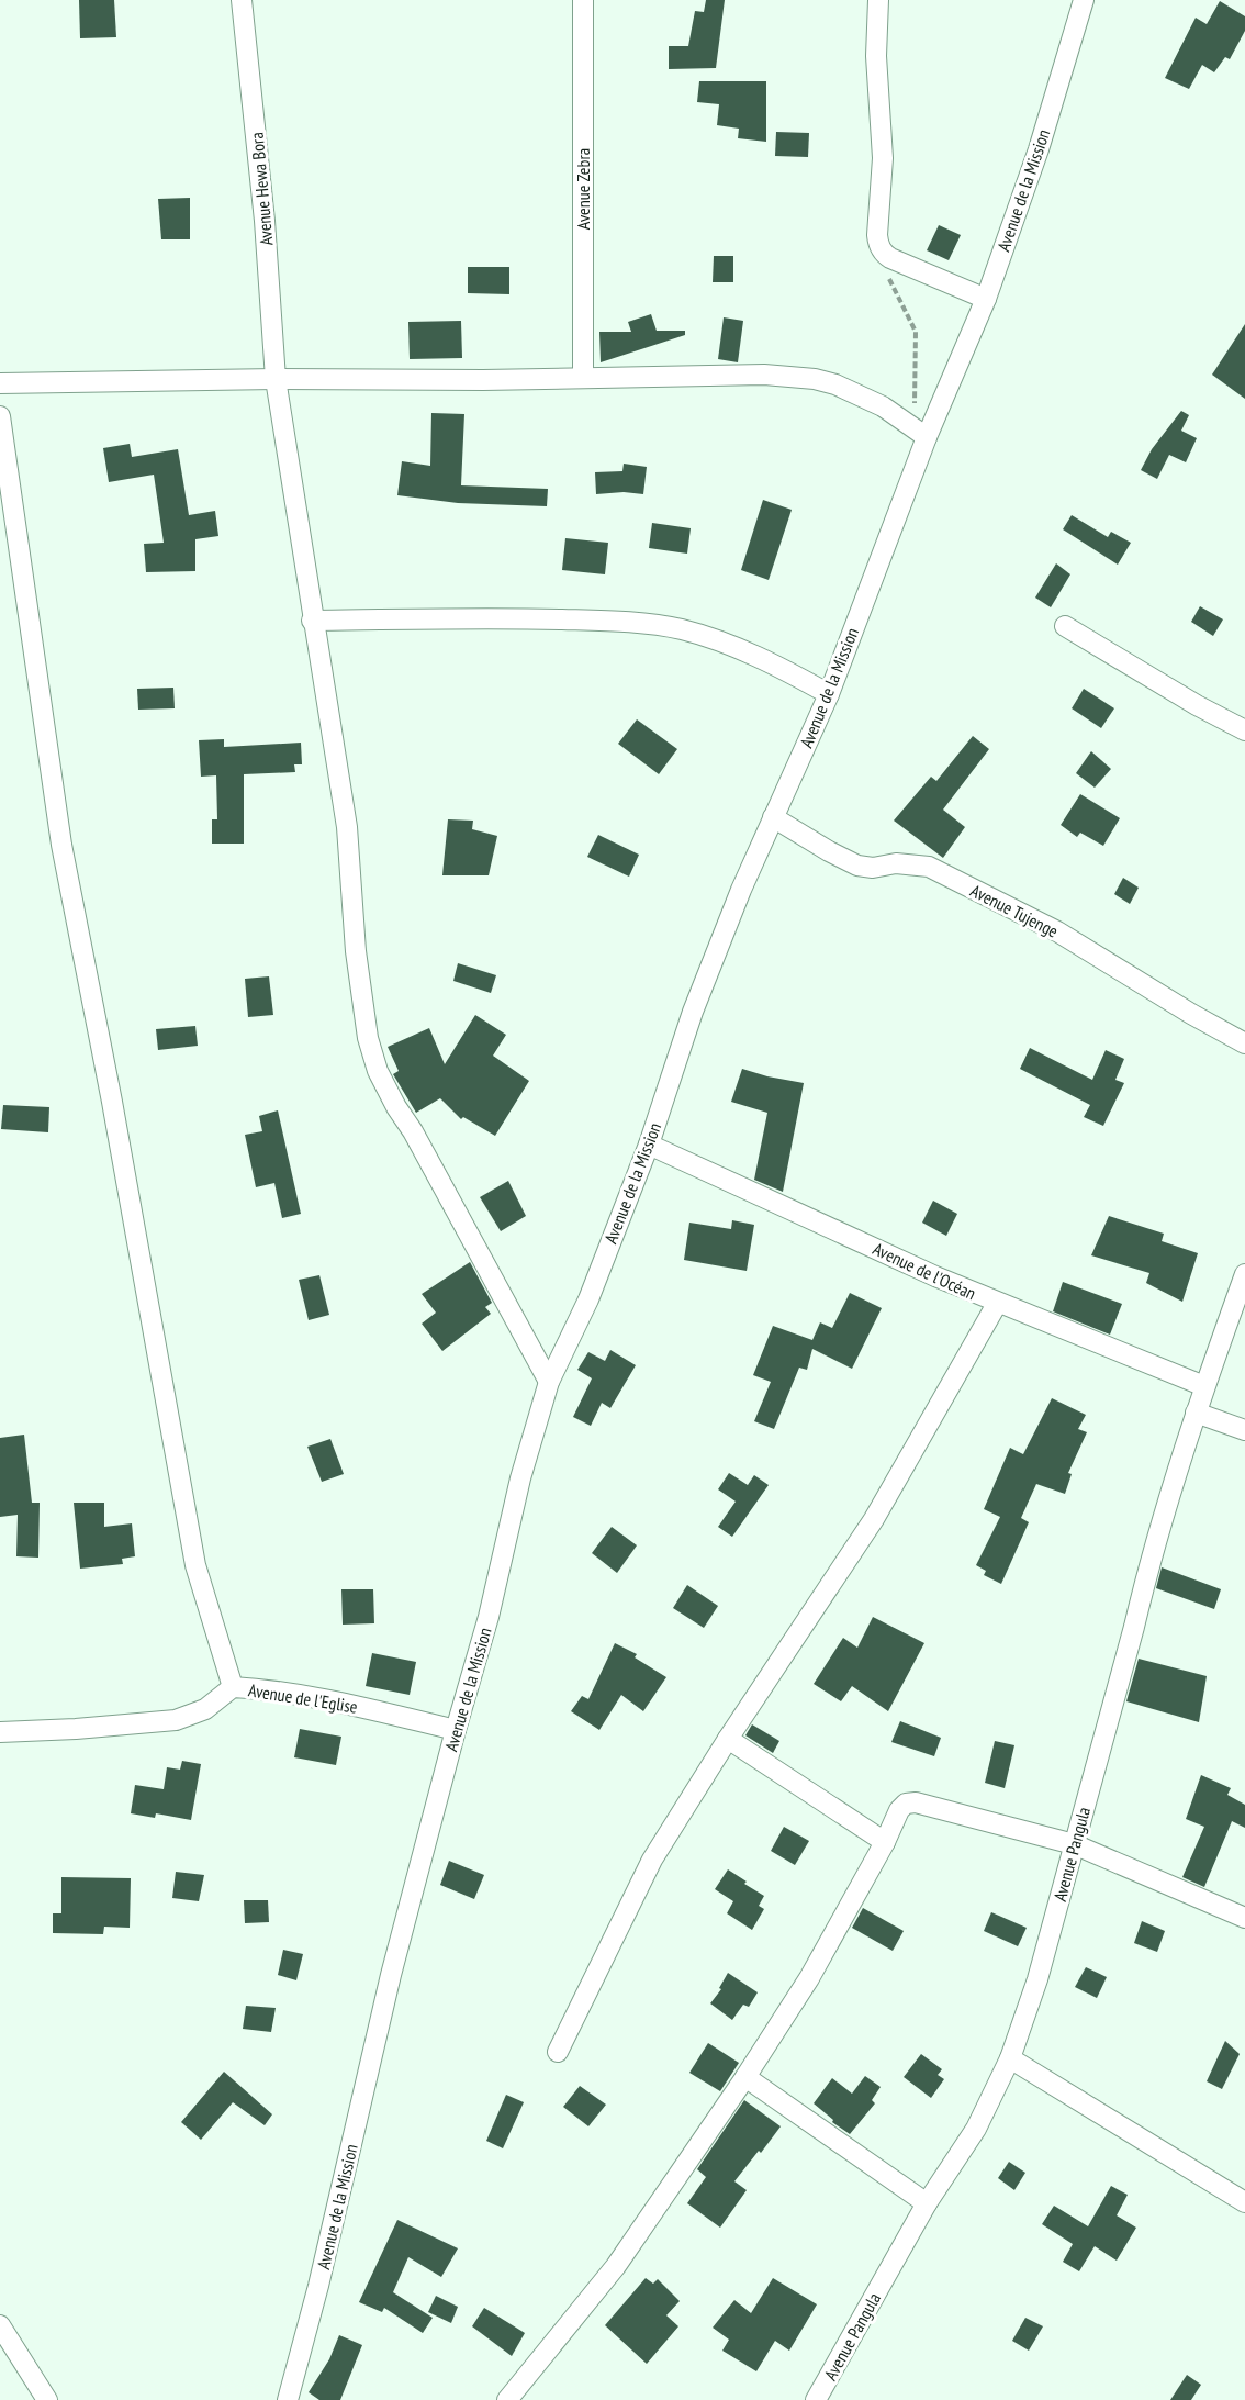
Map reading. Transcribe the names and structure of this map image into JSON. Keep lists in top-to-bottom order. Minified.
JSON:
{"streets":{"street":["Avenue Hewa Bora","Avenue Zebra","Avenue de la Mission","Avenue Tujenge","Avenue de l'Océan","Avenue de l'Eglise","Avenue Pangula"]},"crossings":[["Avenue Hewa Bora","Avenue de la Mission"],["Avenue de la Mission","Avenue Tujenge"],["Avenue de la Mission","Avenue de l'Océan"],["Avenue de la Mission","Avenue de l'Eglise"],["Avenue de l'Océan","Avenue Pangula"]]}
